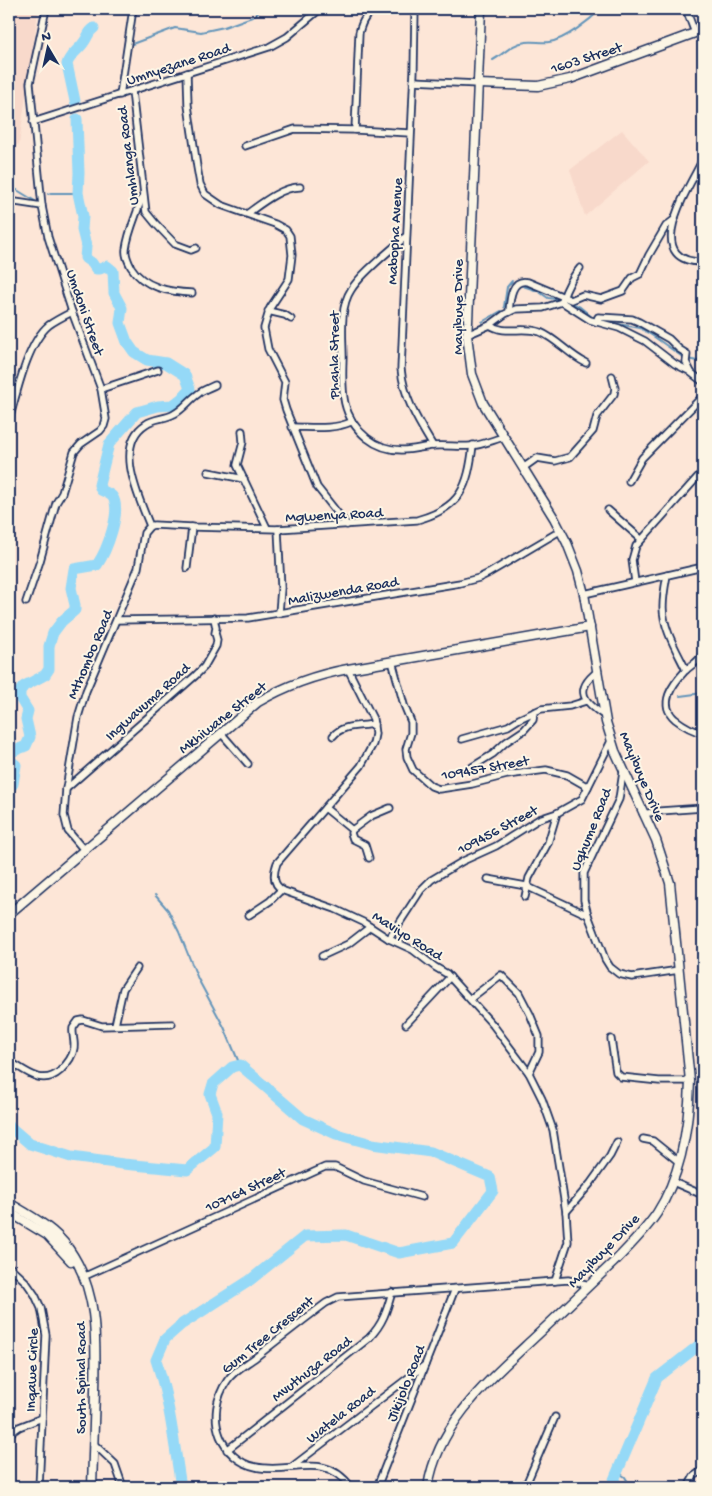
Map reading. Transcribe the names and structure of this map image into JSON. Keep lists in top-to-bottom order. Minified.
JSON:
{"streets":{"street":["1603 Street","Umnyezane Road","Umhlanga Road","Mabopha Avenue","Mayibuye Drive","Umdoni Street","Phahla Street","Mgwenya Road","Malizwenda Road","Mthombo Road","Ingwavuma Road","Mkhiwane Street","109457 Street","109456 Street","Uqhume Road","Maviyo Road","107164 Street","Gum Tree Crescent","Mvuthuza Road","Inqawe Circle","South Spinal Road","Jikijolo Road","Watela Road"]},"crossings":[["1603 Street","Mabopha Avenue"],["1603 Street","Mayibuye Drive"],["Umnyezane Road","Umhlanga Road"],["Umnyezane Road","Umdoni Street"],["Mabopha Avenue","Phahla Street"],["Mayibuye Drive","Malizwenda Road"],["Mayibuye Drive","Mkhiwane Street"],["Mayibuye Drive","109456 Street"],["Mayibuye Drive","Uqhume Road"],["Mayibuye Drive","Gum Tree Crescent"],["Mgwenya Road","Mthombo Road"],["Malizwenda Road","Mthombo Road"],["Malizwenda Road","Ingwavuma Road"],["Mthombo Road","Ingwavuma Road"],["Mthombo Road","Mkhiwane Street"],["Mkhiwane Street","109457 Street"],["109457 Street","109456 Street"],["109456 Street","Maviyo Road"],["Maviyo Road","Gum Tree Crescent"],["107164 Street","South Spinal Road"],["Gum Tree Crescent","Mvuthuza Road"],["Gum Tree Crescent","Jikijolo Road"],["Jikijolo Road","Watela Road"]],"north":"top"}
